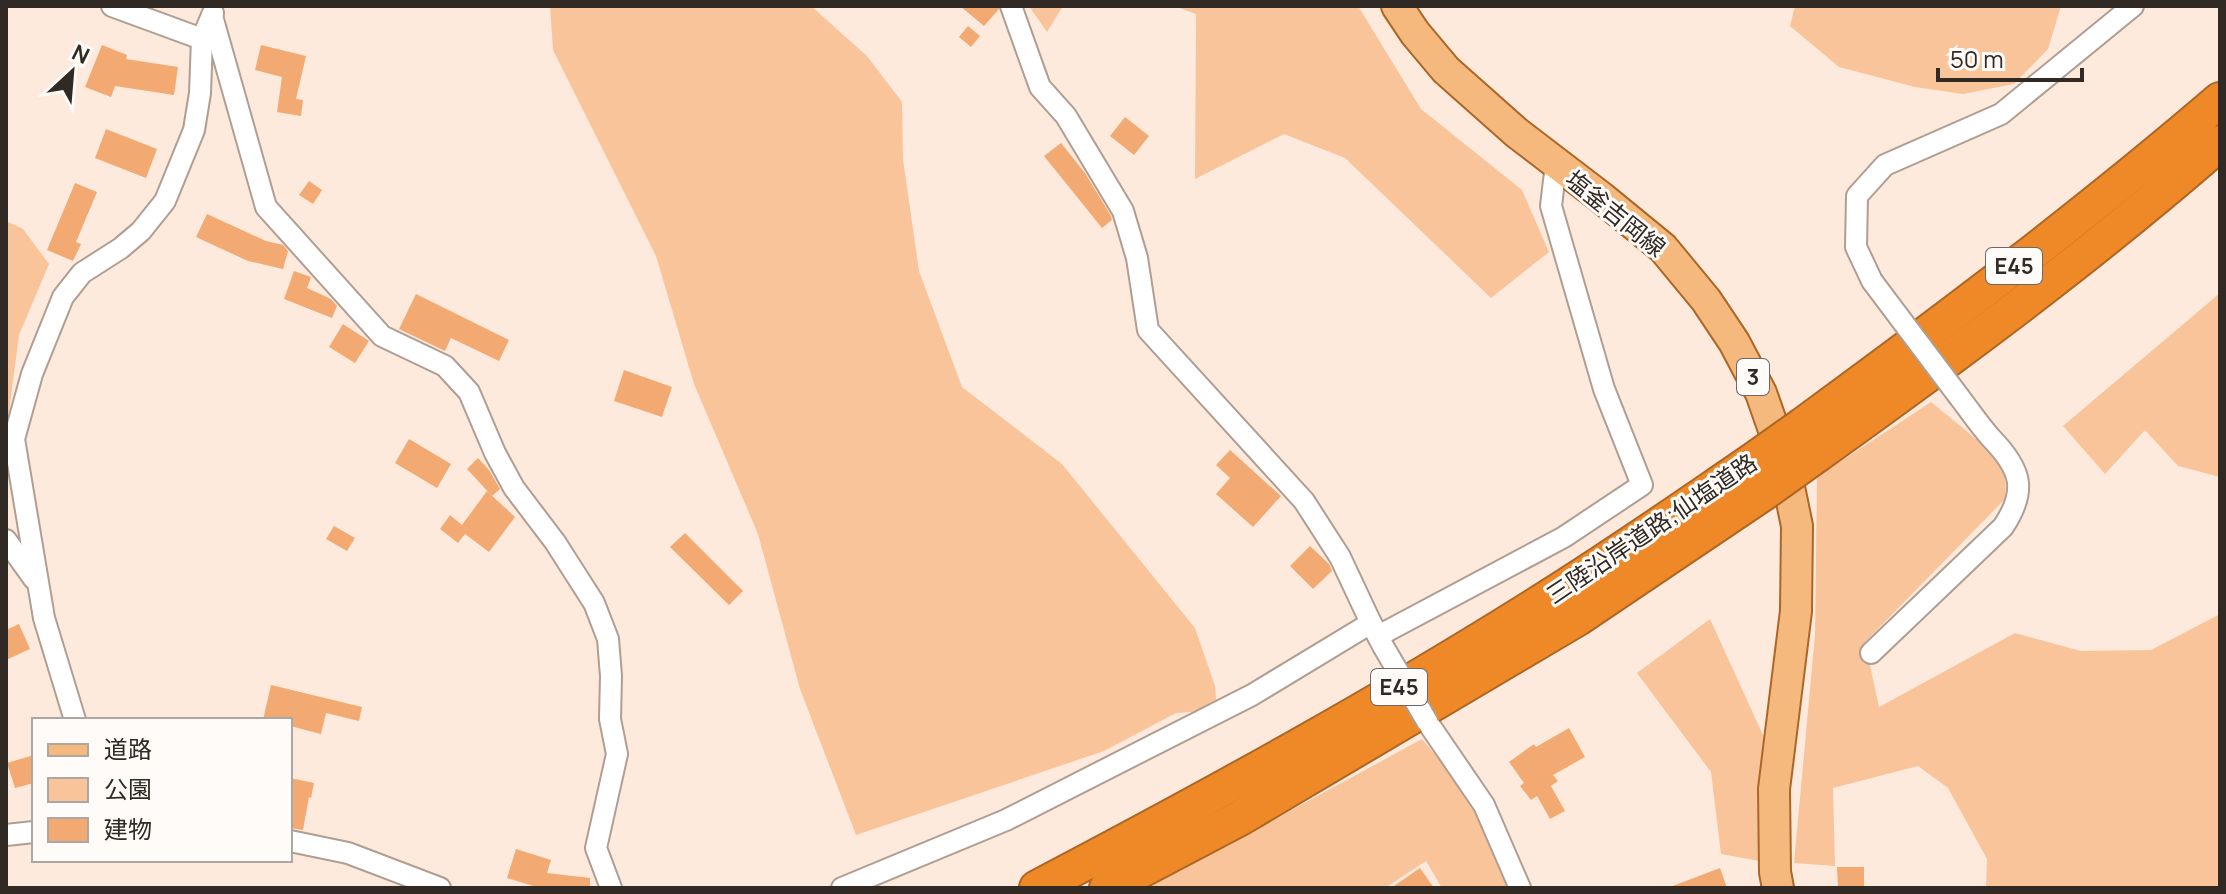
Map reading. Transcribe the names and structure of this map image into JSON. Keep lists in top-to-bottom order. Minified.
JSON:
{"streets":{"highway":["E45","三陸沿岸道路;仙塩道路"],"main road":["塩釜吉岡線","3"]},"legend":["道路","公園","建物"],"scale_bar":"50 m","north":"top right"}
